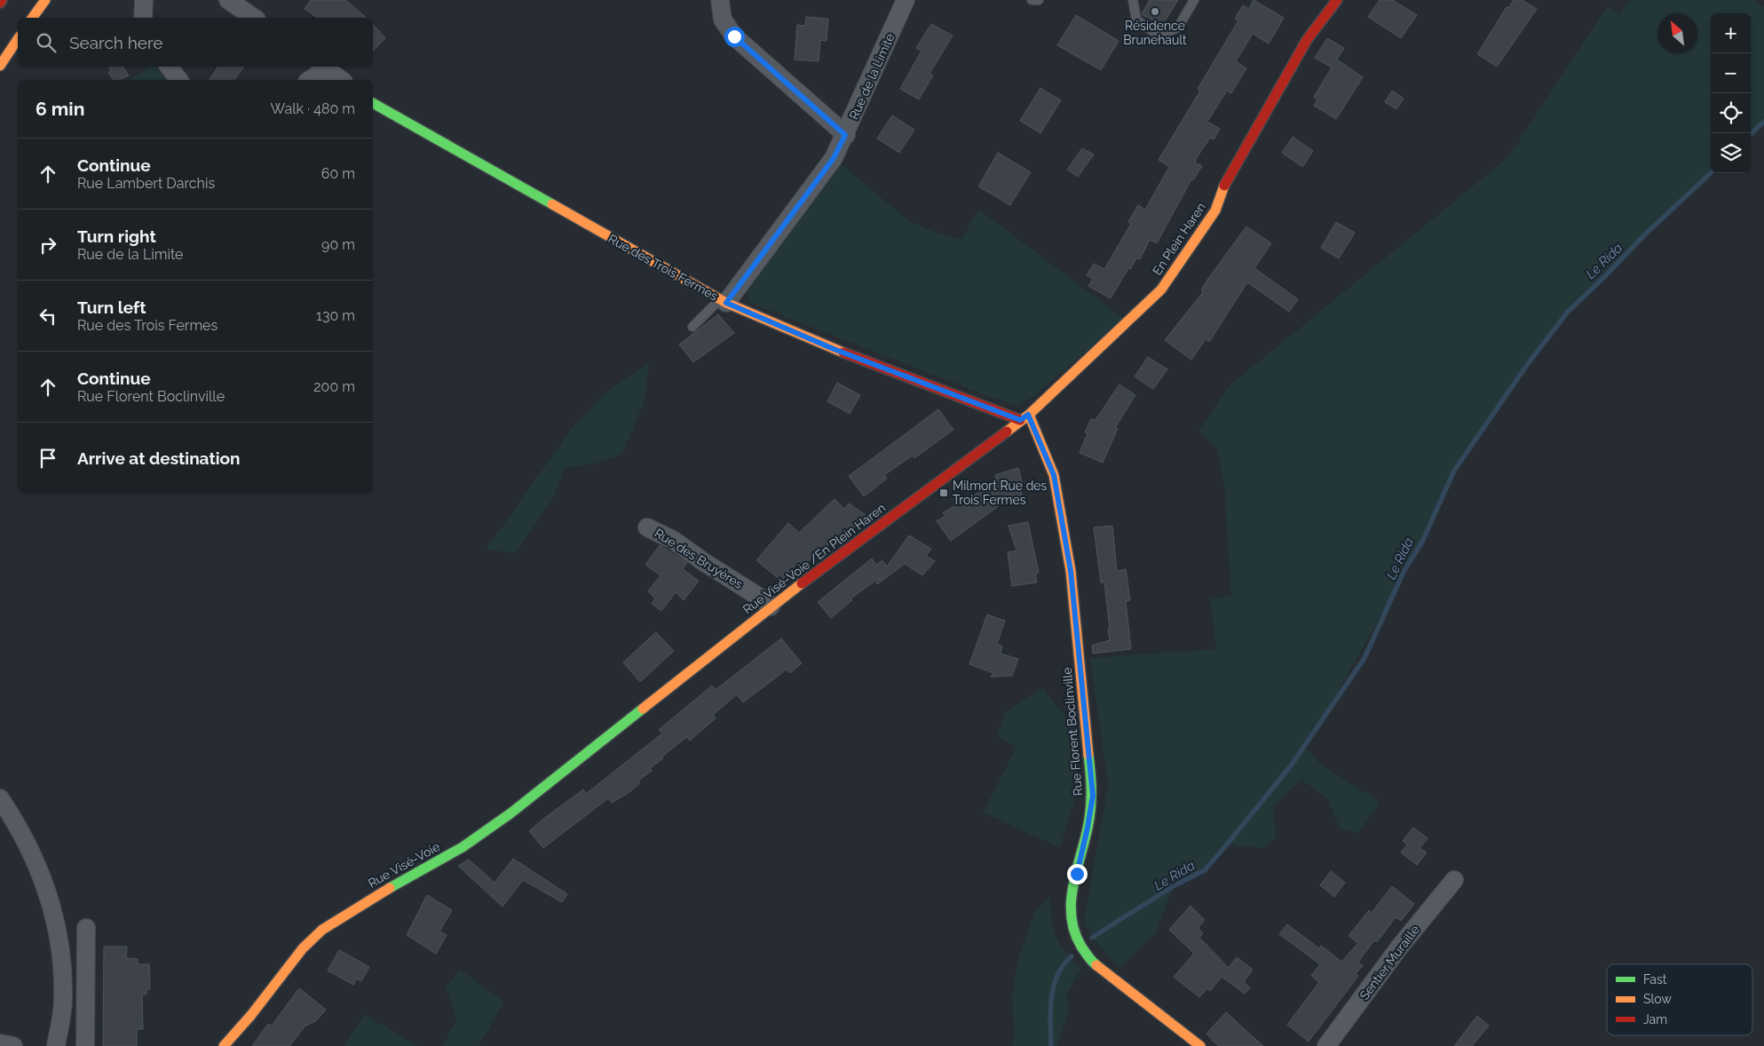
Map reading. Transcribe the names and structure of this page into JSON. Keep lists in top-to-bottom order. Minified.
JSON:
{"streets":{"main road":["En Plein Haren","Rue des Trois Fermes","Rue Visé-Voie /En Plein Haren","Rue Florent Boclinville","Rue Visé-Voie"],"street":["Rue de la Limite","Rue des Bruyères","Sentier Muraille"]},"crossings":[["Rue de la Limite","Rue des Trois Fermes"],["En Plein Haren","Rue des Trois Fermes"],["En Plein Haren","Rue Visé-Voie /En Plein Haren"],["En Plein Haren","Rue Florent Boclinville"],["Rue des Trois Fermes","Rue Visé-Voie /En Plein Haren"],["Rue des Trois Fermes","Rue Florent Boclinville"],["Rue des Bruyères","Rue Visé-Voie /En Plein Haren"],["Rue Visé-Voie /En Plein Haren","Rue Florent Boclinville"],["Rue Visé-Voie /En Plein Haren","Rue Visé-Voie"]],"water":["Le Rida"],"places":{"other":["Résidence Brunehault"],"transit":["Milmort Rue des Trois Fermes"]},"legend":["Fast","Slow","Jam"],"north":"top left","page":{"map_buttons":["+","−"],"search":"Search here","heading":["6 min","Walk · 480 m"],"list":[["Continue","Rue Lambert Darchis","60 m"],["Turn right","Rue de la Limite","90 m"],["Turn left","Rue des Trois Fermes","130 m"],["Continue","Rue Florent Boclinville","200 m"],"Arrive at destination"]}}
